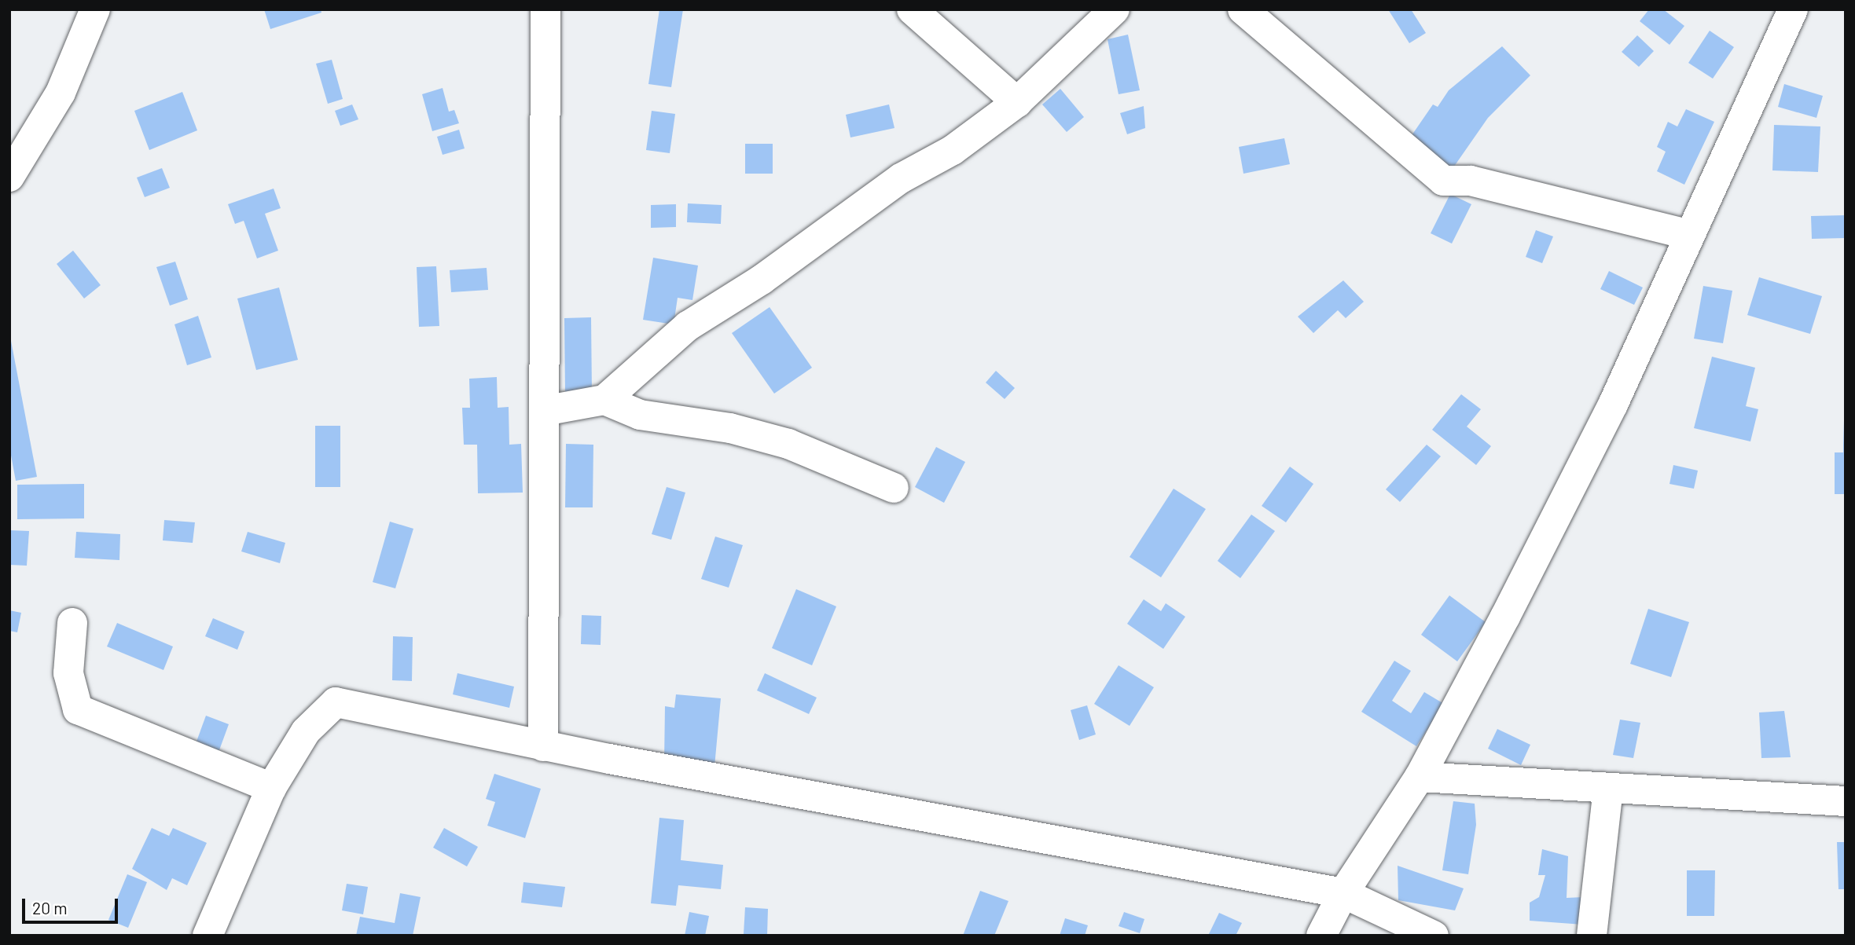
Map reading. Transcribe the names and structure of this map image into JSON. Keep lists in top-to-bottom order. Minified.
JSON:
{"scale_bar":"20 m"}
